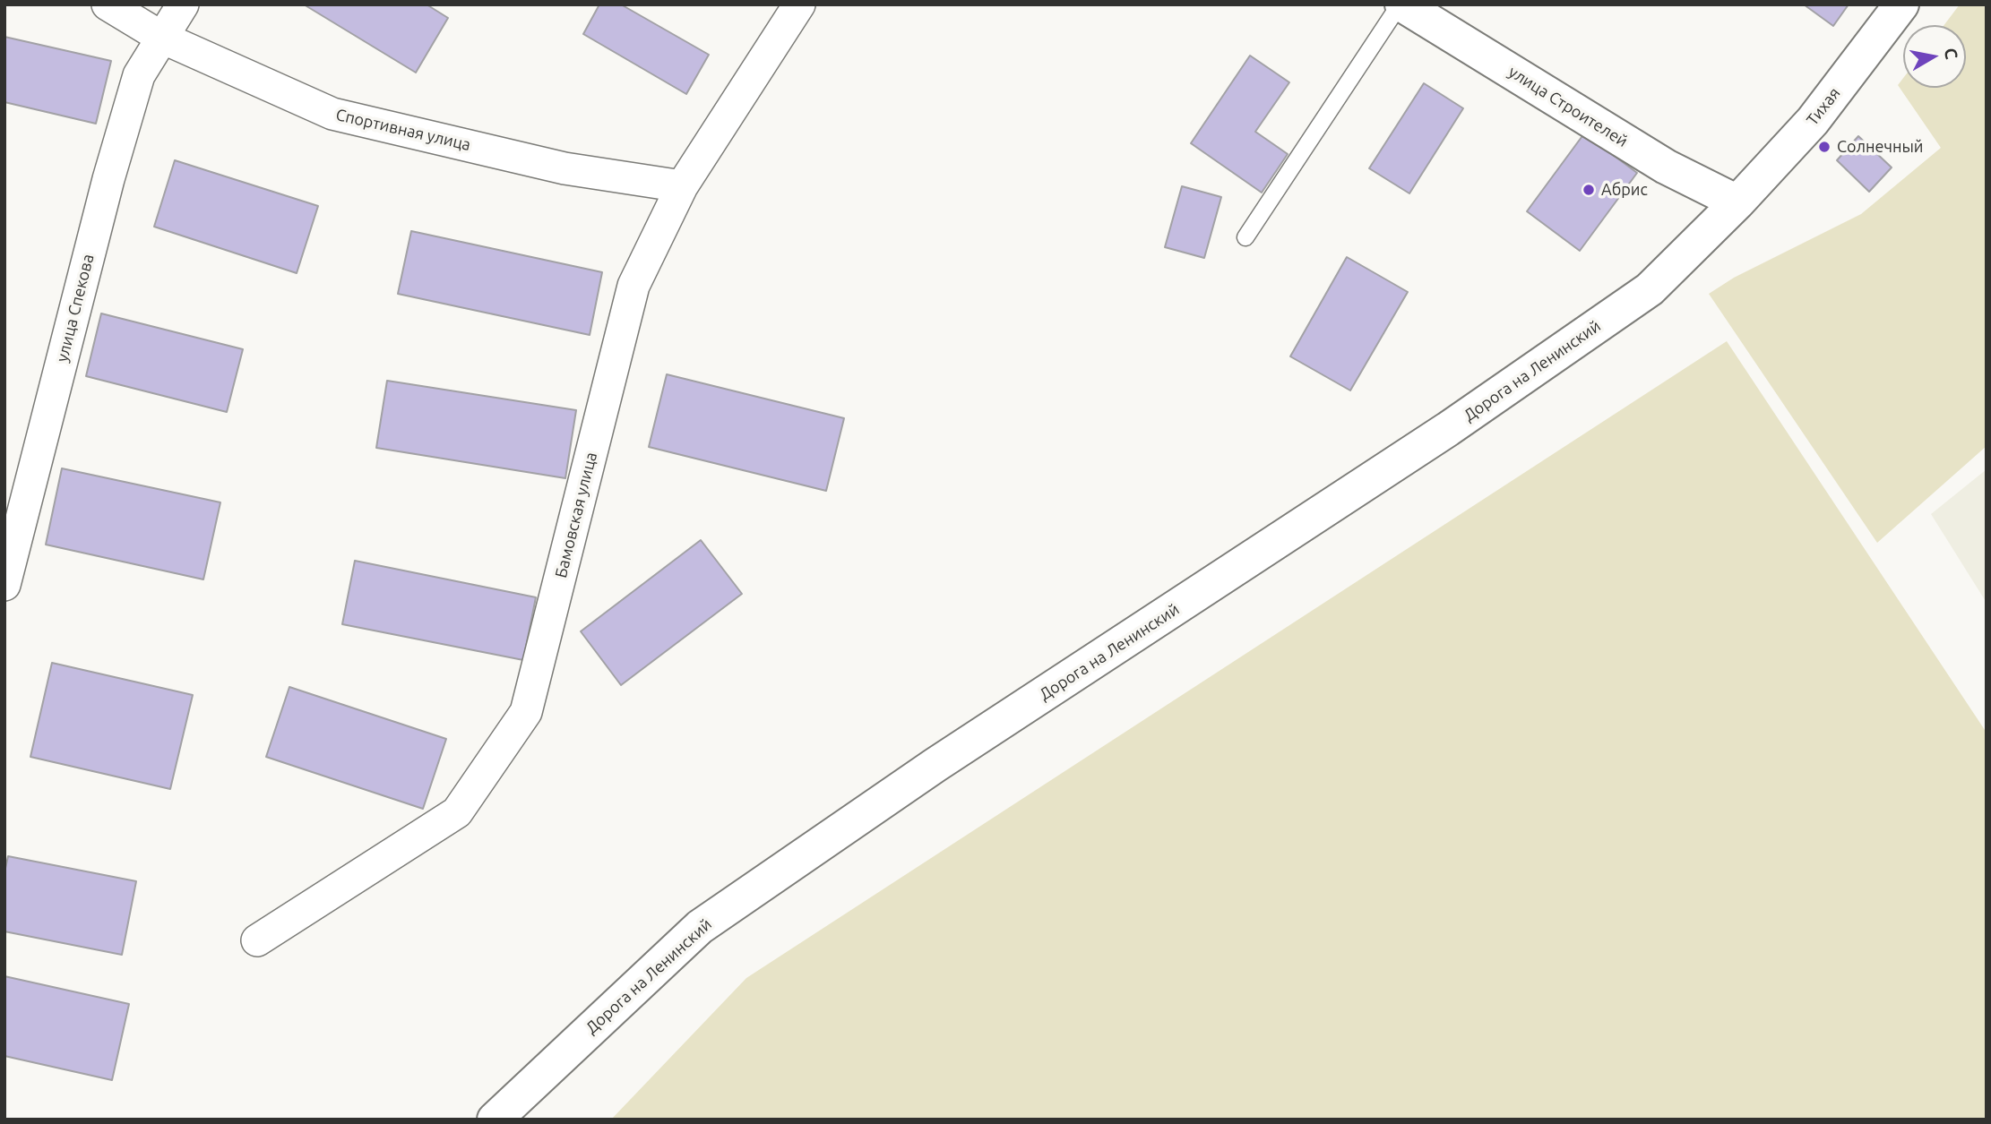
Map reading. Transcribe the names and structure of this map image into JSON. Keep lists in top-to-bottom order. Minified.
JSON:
{"streets":{"street":["улица Строителей","Тихая","Спортивная улица","улица Спекова","Дорога на Ленинский","Бамовская улица"]},"crossings":[["улица Строителей","Тихая"],["улица Строителей","Дорога на Ленинский"],["Тихая","Дорога на Ленинский"],["Спортивная улица","улица Спекова"],["Спортивная улица","Бамовская улица"]],"places":["Солнечный","Абрис"],"north":"right"}
